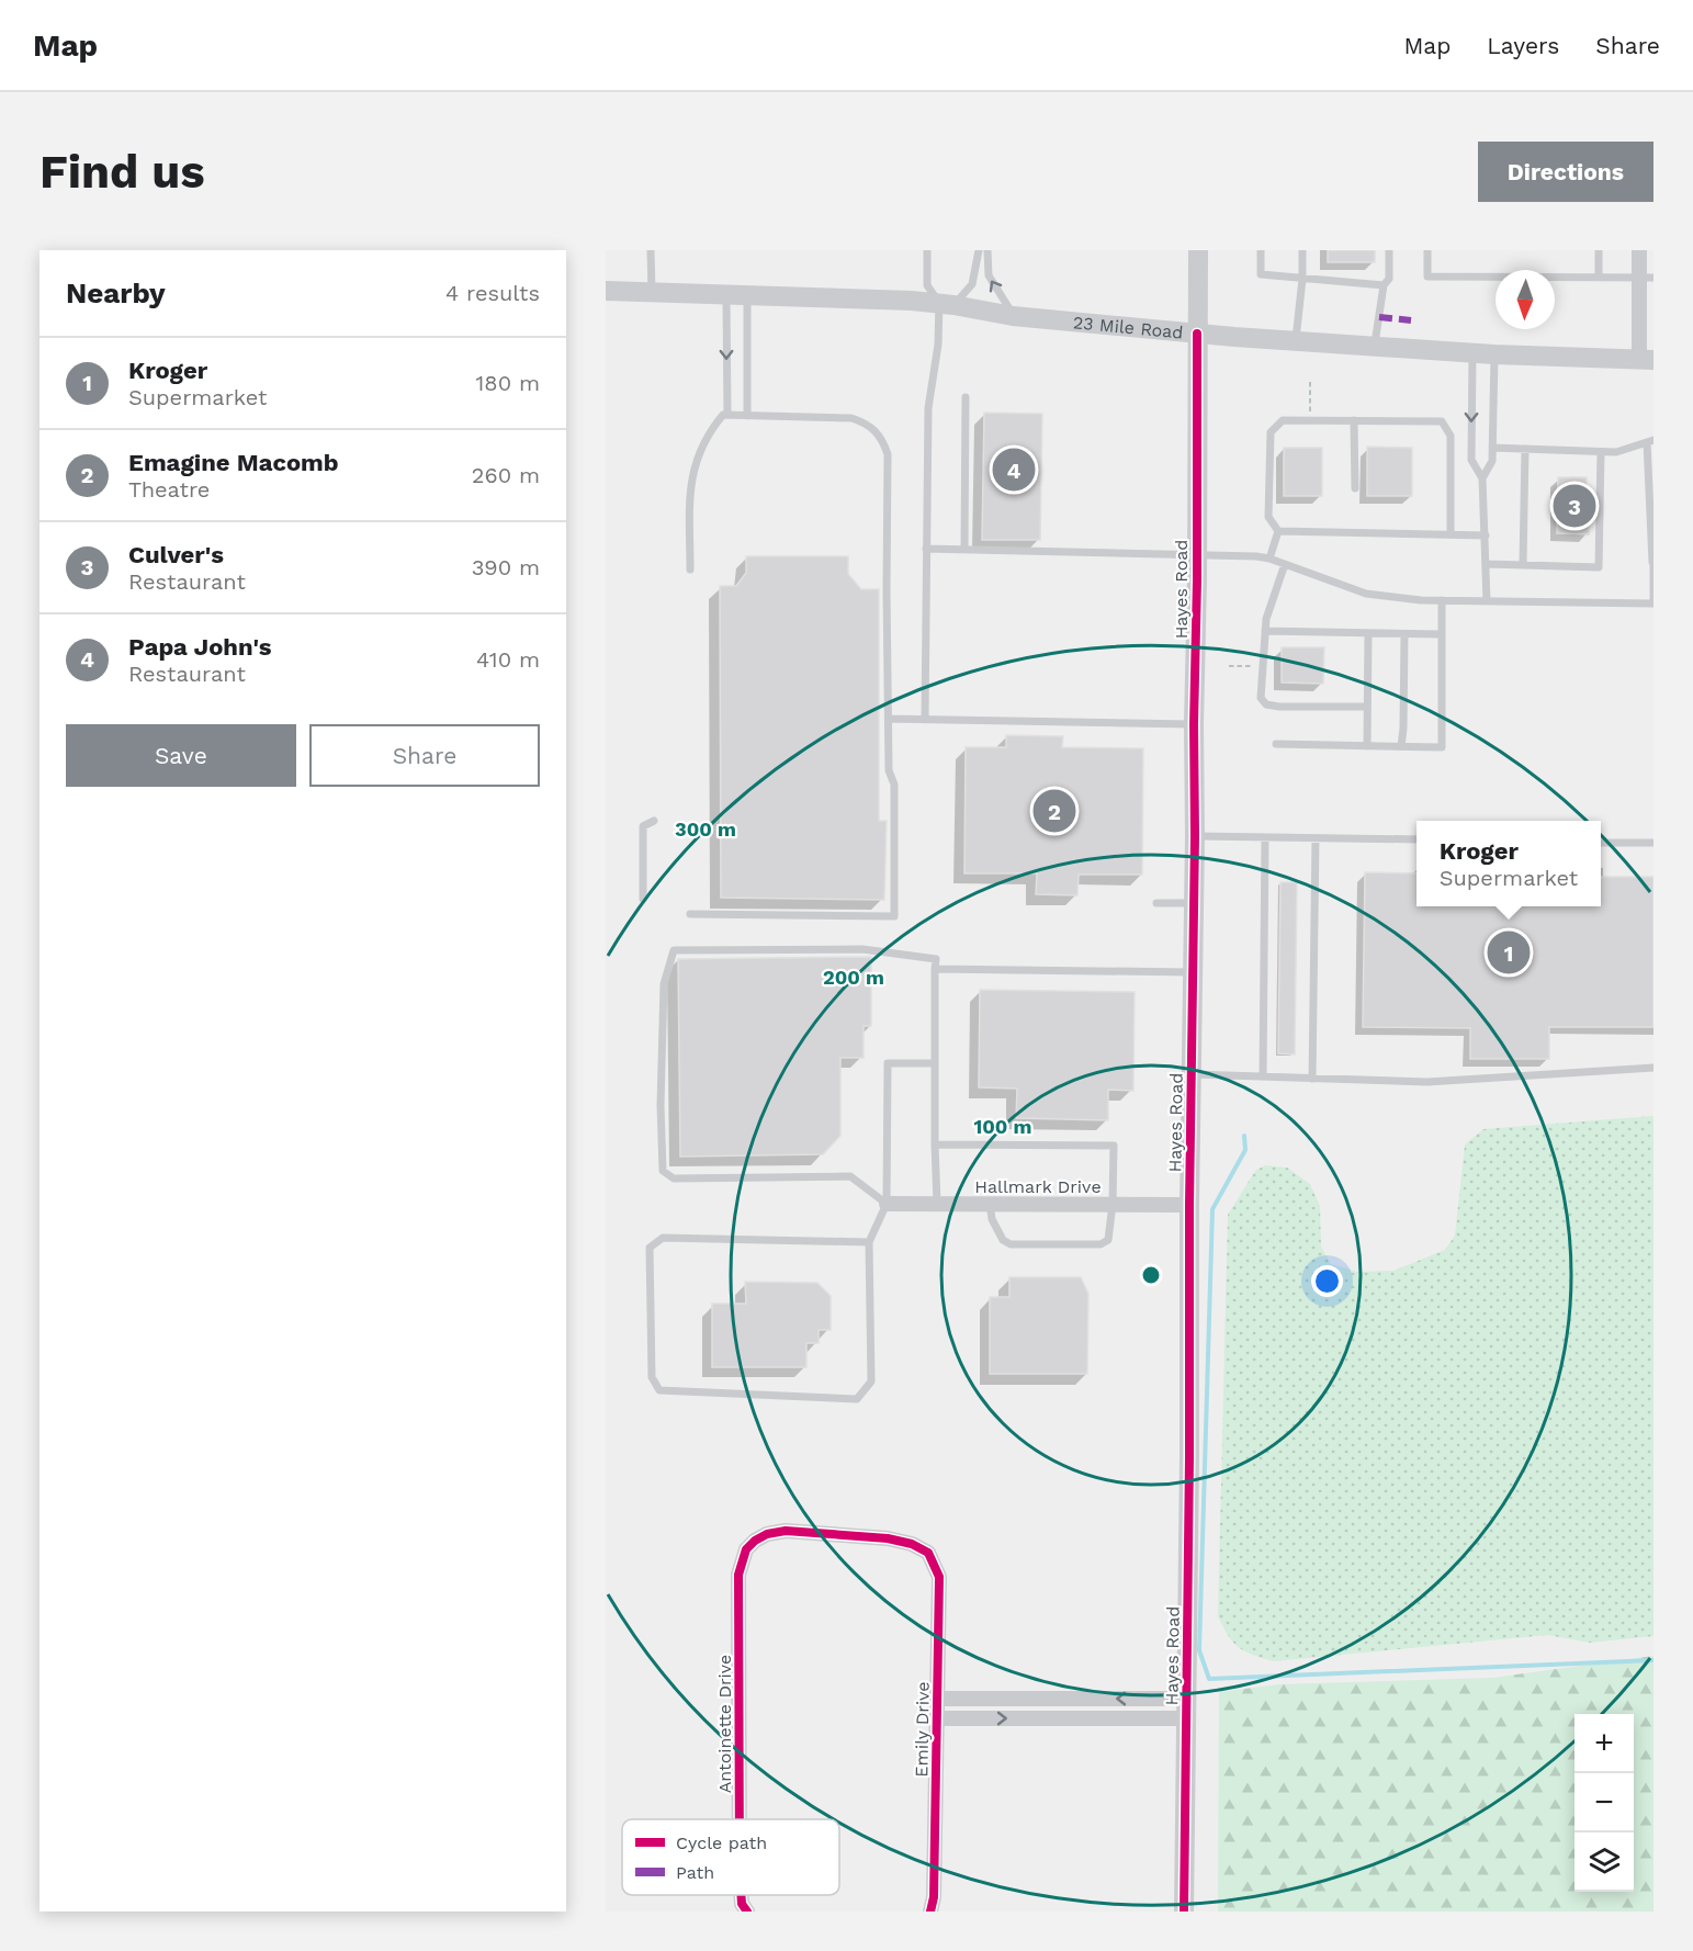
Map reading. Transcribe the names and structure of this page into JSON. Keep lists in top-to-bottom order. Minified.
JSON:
{"streets":{"street":["23 Mile Road","Hayes Road","Hallmark Drive","Antoinette Drive","Emily Drive"]},"crossings":[["23 Mile Road","Hayes Road"],["Hayes Road","Hallmark Drive"],["Antoinette Drive","Emily Drive"]],"legend":["Cycle path","Path"],"north":"bottom","page":{"header":"Map","nav":["Map","Layers","Share"],"buttons":["Directions",["Save","Share"]],"title":"Find us","heading":["Nearby","4 results"],"list":[{"mark":"1","name":"Kroger","note":"Supermarket","value":"180 m"},{"mark":"2","name":"Emagine Macomb","note":"Theatre","value":"260 m"},{"mark":"3","name":"Culver's","note":"Restaurant","value":"390 m"},{"mark":"4","name":"Papa John's","note":"Restaurant","value":"410 m"}],"pins":["4","3","2","1"],"popup":["Kroger","Supermarket"],"map_buttons":["+","−"]},"rings":["300 m","200 m","100 m"]}
